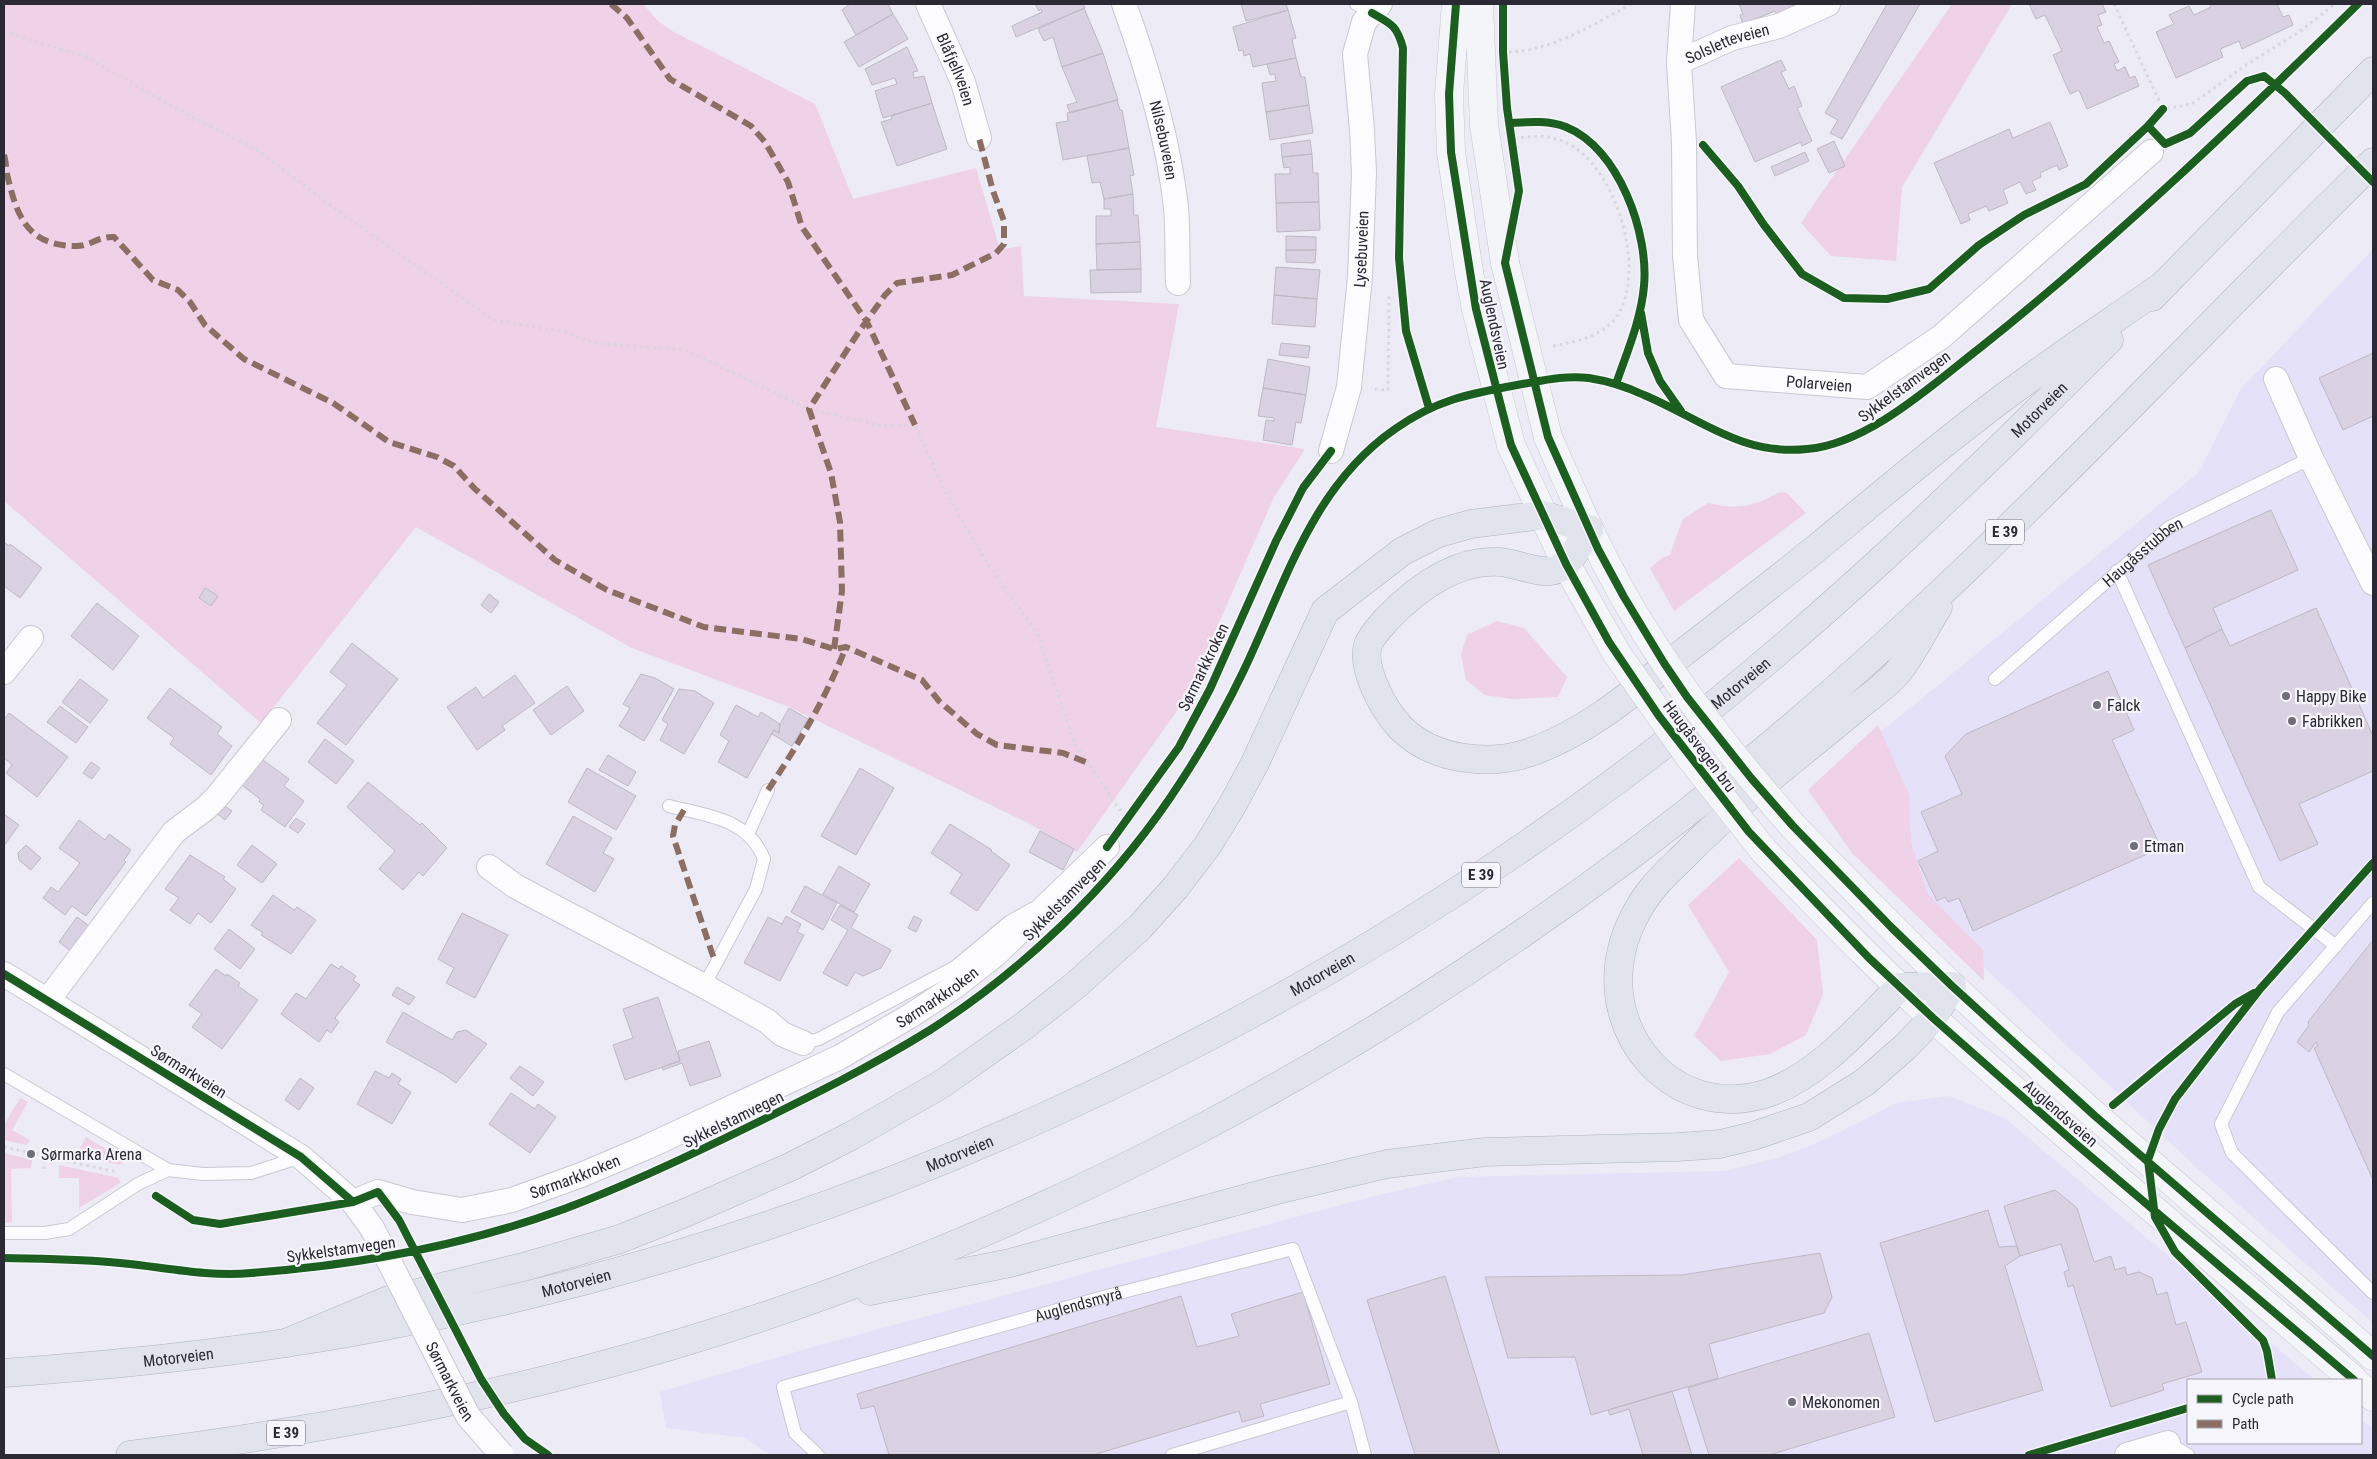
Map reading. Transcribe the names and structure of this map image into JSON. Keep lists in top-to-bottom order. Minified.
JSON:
{"streets":{"highway":["Motorveien","E 39"],"main road":["Auglendsveien","Haugåsvegen bru"],"street":["Solsletteveien","Blåfjellveien","Nilsebuveien","Lysebuveien","Polarveien","Sørmarkkroken","Sørmarkveien"],"lane":["Haugåsstubben","Auglendsmyrå"],"cycle path":["Sykkelstamvegen"]},"crossings":[["Solsletteveien","Polarveien"],["Auglendsveien","E 39"],["Auglendsveien","Haugåsvegen bru"],["Motorveien","E 39"],["Sørmarkkroken","Sørmarkveien"]],"places":["Happy Bike","Falck","Fabrikken","Etman","Sørmarka Arena","Mekonomen"],"legend":["Cycle path","Path"]}
